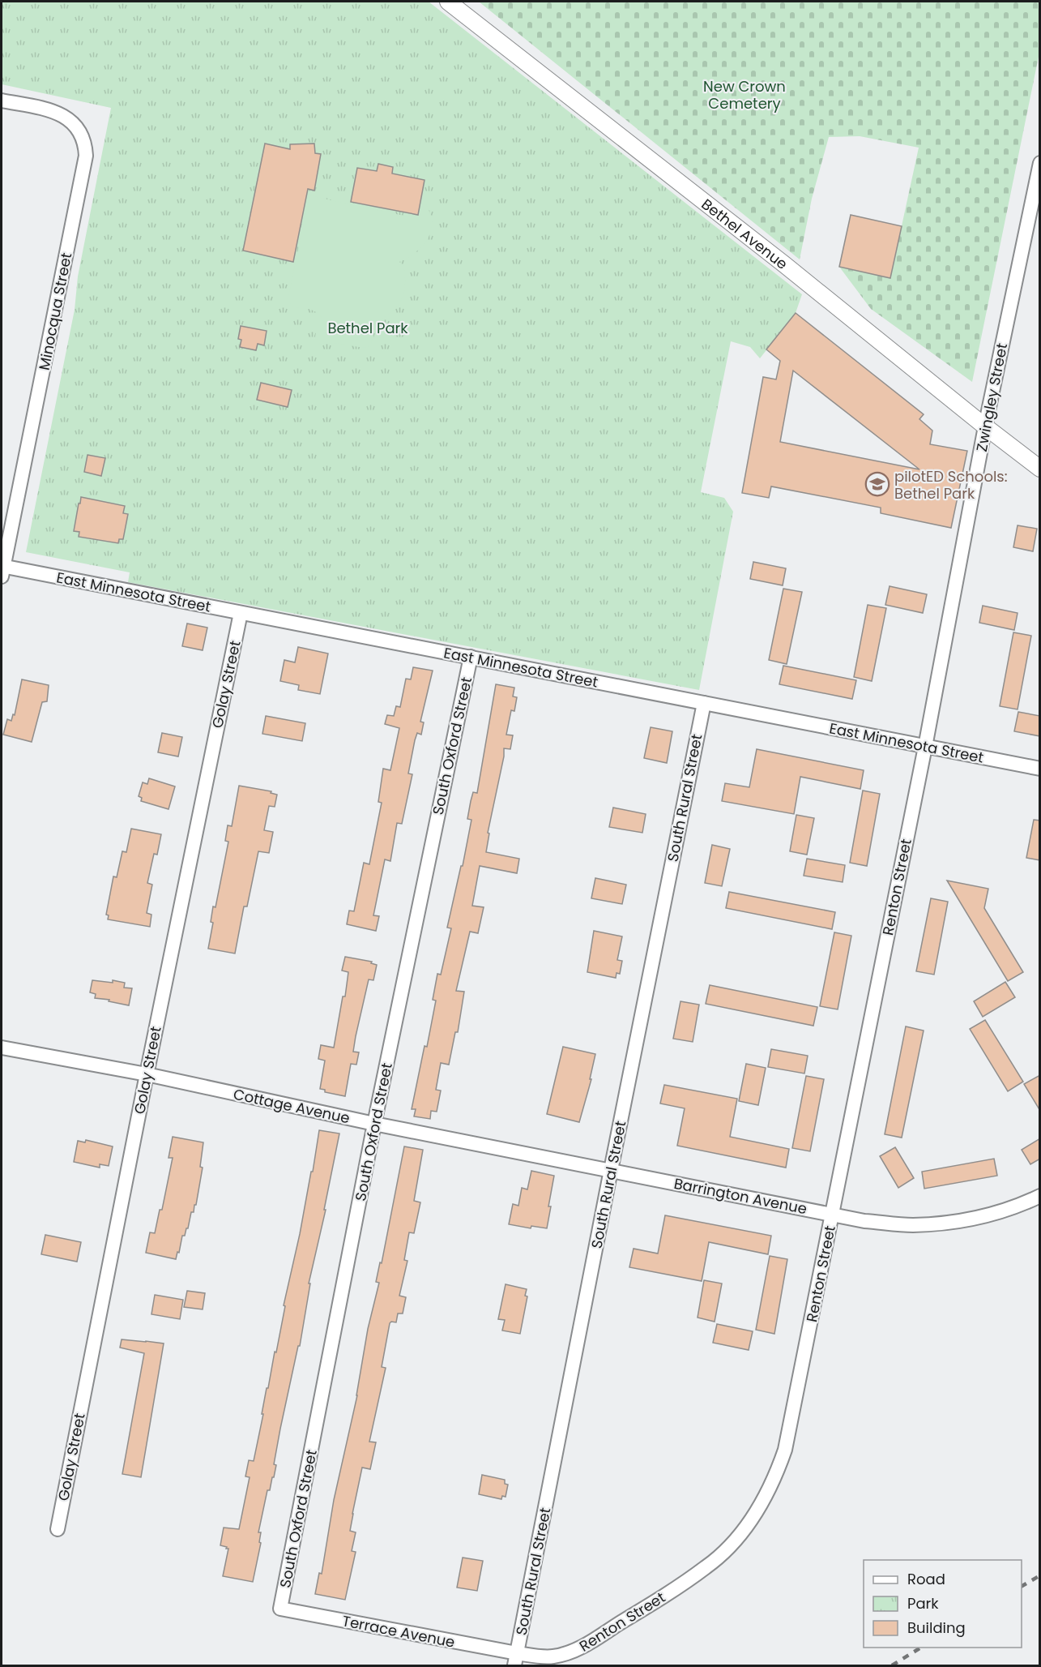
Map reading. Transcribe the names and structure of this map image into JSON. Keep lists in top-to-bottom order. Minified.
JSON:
{"streets":{"street":["Bethel Avenue","Minocqua Street","Zwingley Street","East Minnesota Street","Golay Street","South Oxford Street","South Rural Street","Renton Street","Cottage Avenue","Barrington Avenue","Terrace Avenue"]},"crossings":[["Bethel Avenue","Zwingley Street"],["Minocqua Street","East Minnesota Street"],["Zwingley Street","East Minnesota Street"],["Zwingley Street","Renton Street"],["East Minnesota Street","Golay Street"],["East Minnesota Street","South Oxford Street"],["East Minnesota Street","South Rural Street"],["East Minnesota Street","Renton Street"],["Golay Street","Cottage Avenue"],["South Oxford Street","Cottage Avenue"],["South Oxford Street","Terrace Avenue"],["South Rural Street","Renton Street"],["South Rural Street","Cottage Avenue"],["South Rural Street","Barrington Avenue"],["South Rural Street","Terrace Avenue"],["Renton Street","Barrington Avenue"],["Renton Street","Terrace Avenue"],["Cottage Avenue","Barrington Avenue"]],"parks":["New Crown Cemetery","Bethel Park"],"places":{"school or university":["pilotED Schools: Bethel Park"]},"legend":["Road","Park","Building"]}
